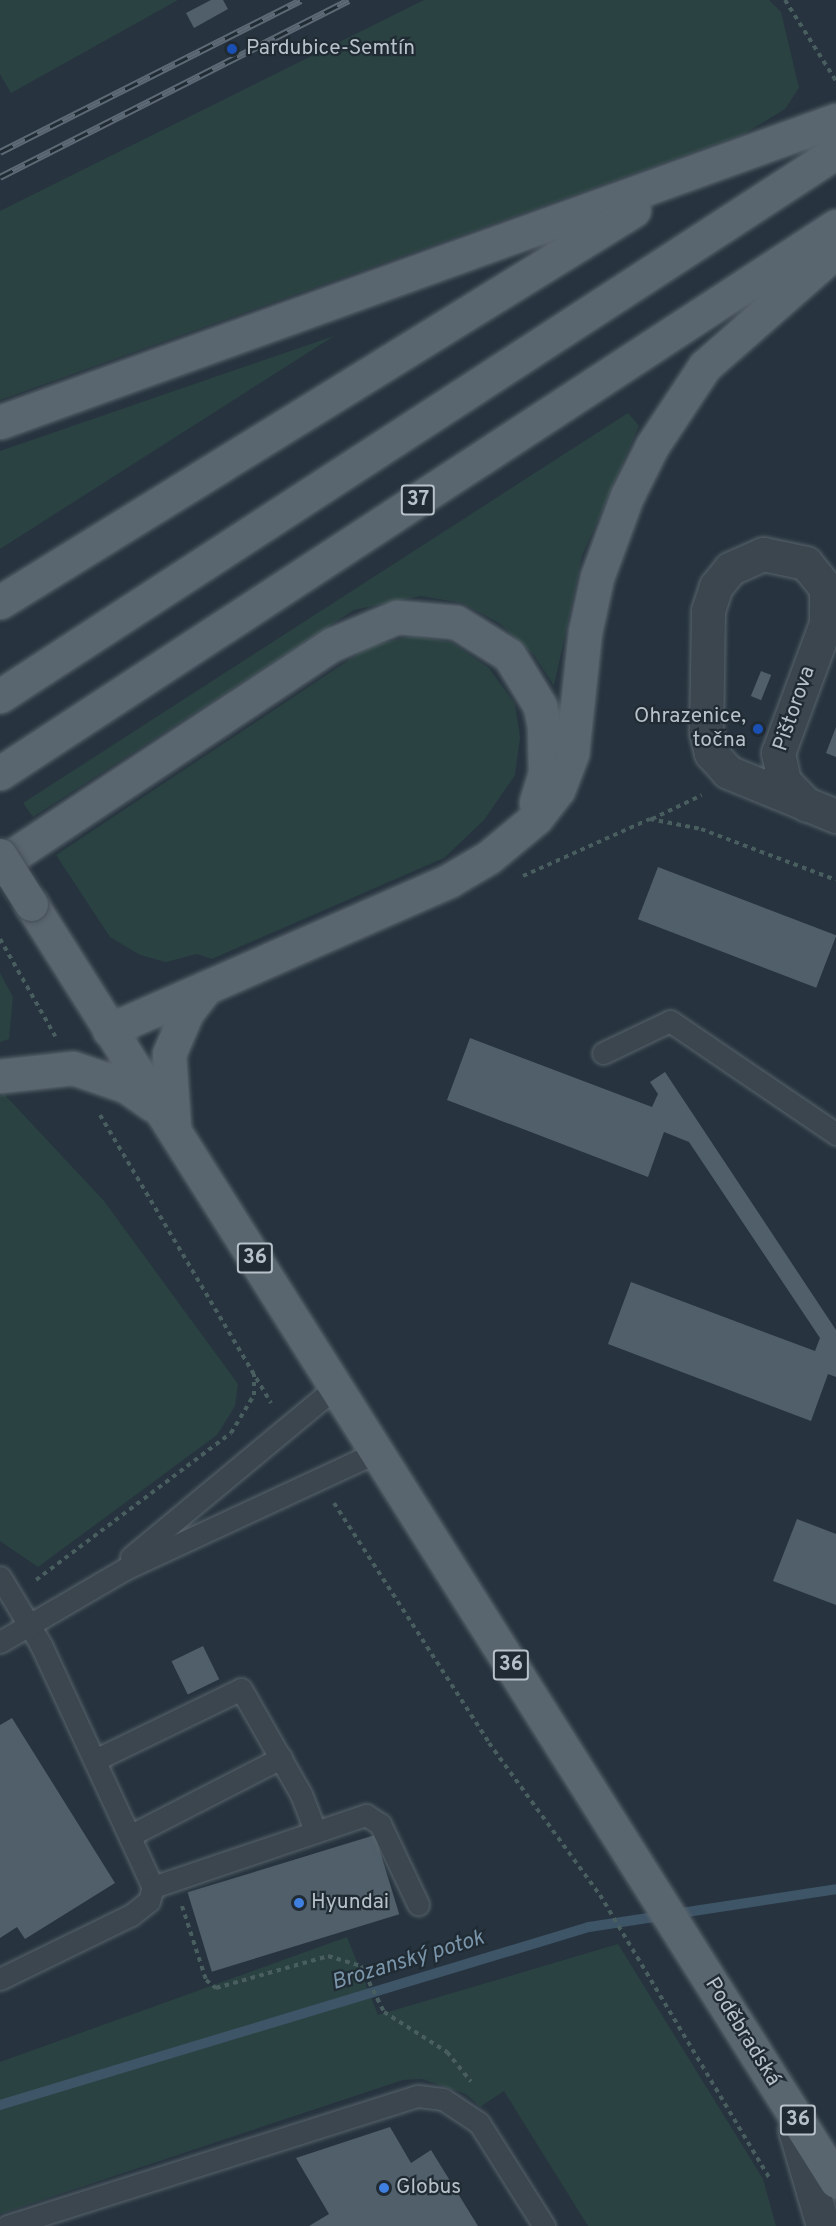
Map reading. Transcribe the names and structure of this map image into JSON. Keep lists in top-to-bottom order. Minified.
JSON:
{"streets":{"main road":["37","36","Poděbradská"],"street":["Pištorova"]},"crossings":[["36","Poděbradská"]],"water":["Brozanský potok"],"places":["Pardubice-Semtín","Ohrazenice, točna","Hyundai","Globus"]}
